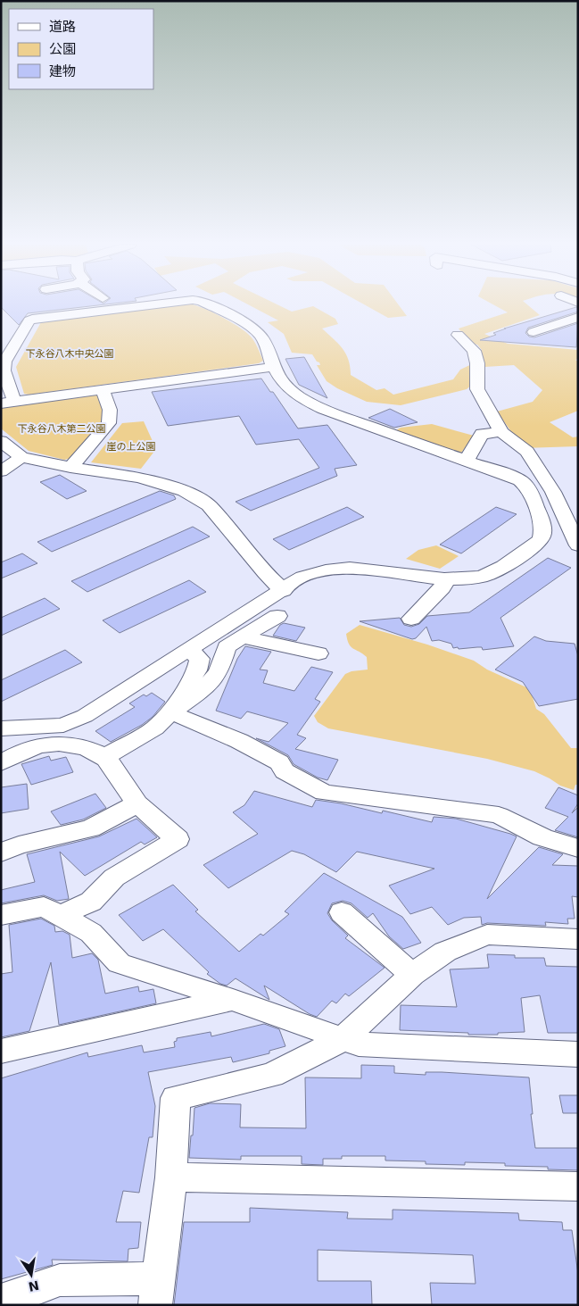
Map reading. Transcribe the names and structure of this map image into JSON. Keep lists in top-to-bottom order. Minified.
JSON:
{"parks":["下永谷八木中央公園","下永谷八木第二公園","崖の上公園"],"legend":["道路","公園","建物"],"north":"bottom"}
